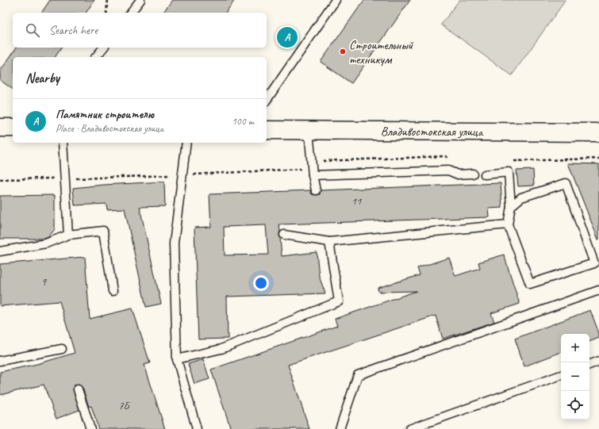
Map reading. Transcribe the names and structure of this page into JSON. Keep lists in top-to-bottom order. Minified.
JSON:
{"streets":{"street":["Владивостокская улица"]},"places":["Строительный техникум"],"house_numbers":["11","9","7Б"],"page":{"search":"Search here","pins":"A","heading":"Nearby","list":[{"mark":"A","name":"Памятник строителю","note":"Place · Владивостокская улица","value":"100 m"}],"map_buttons":["+","−"]}}
